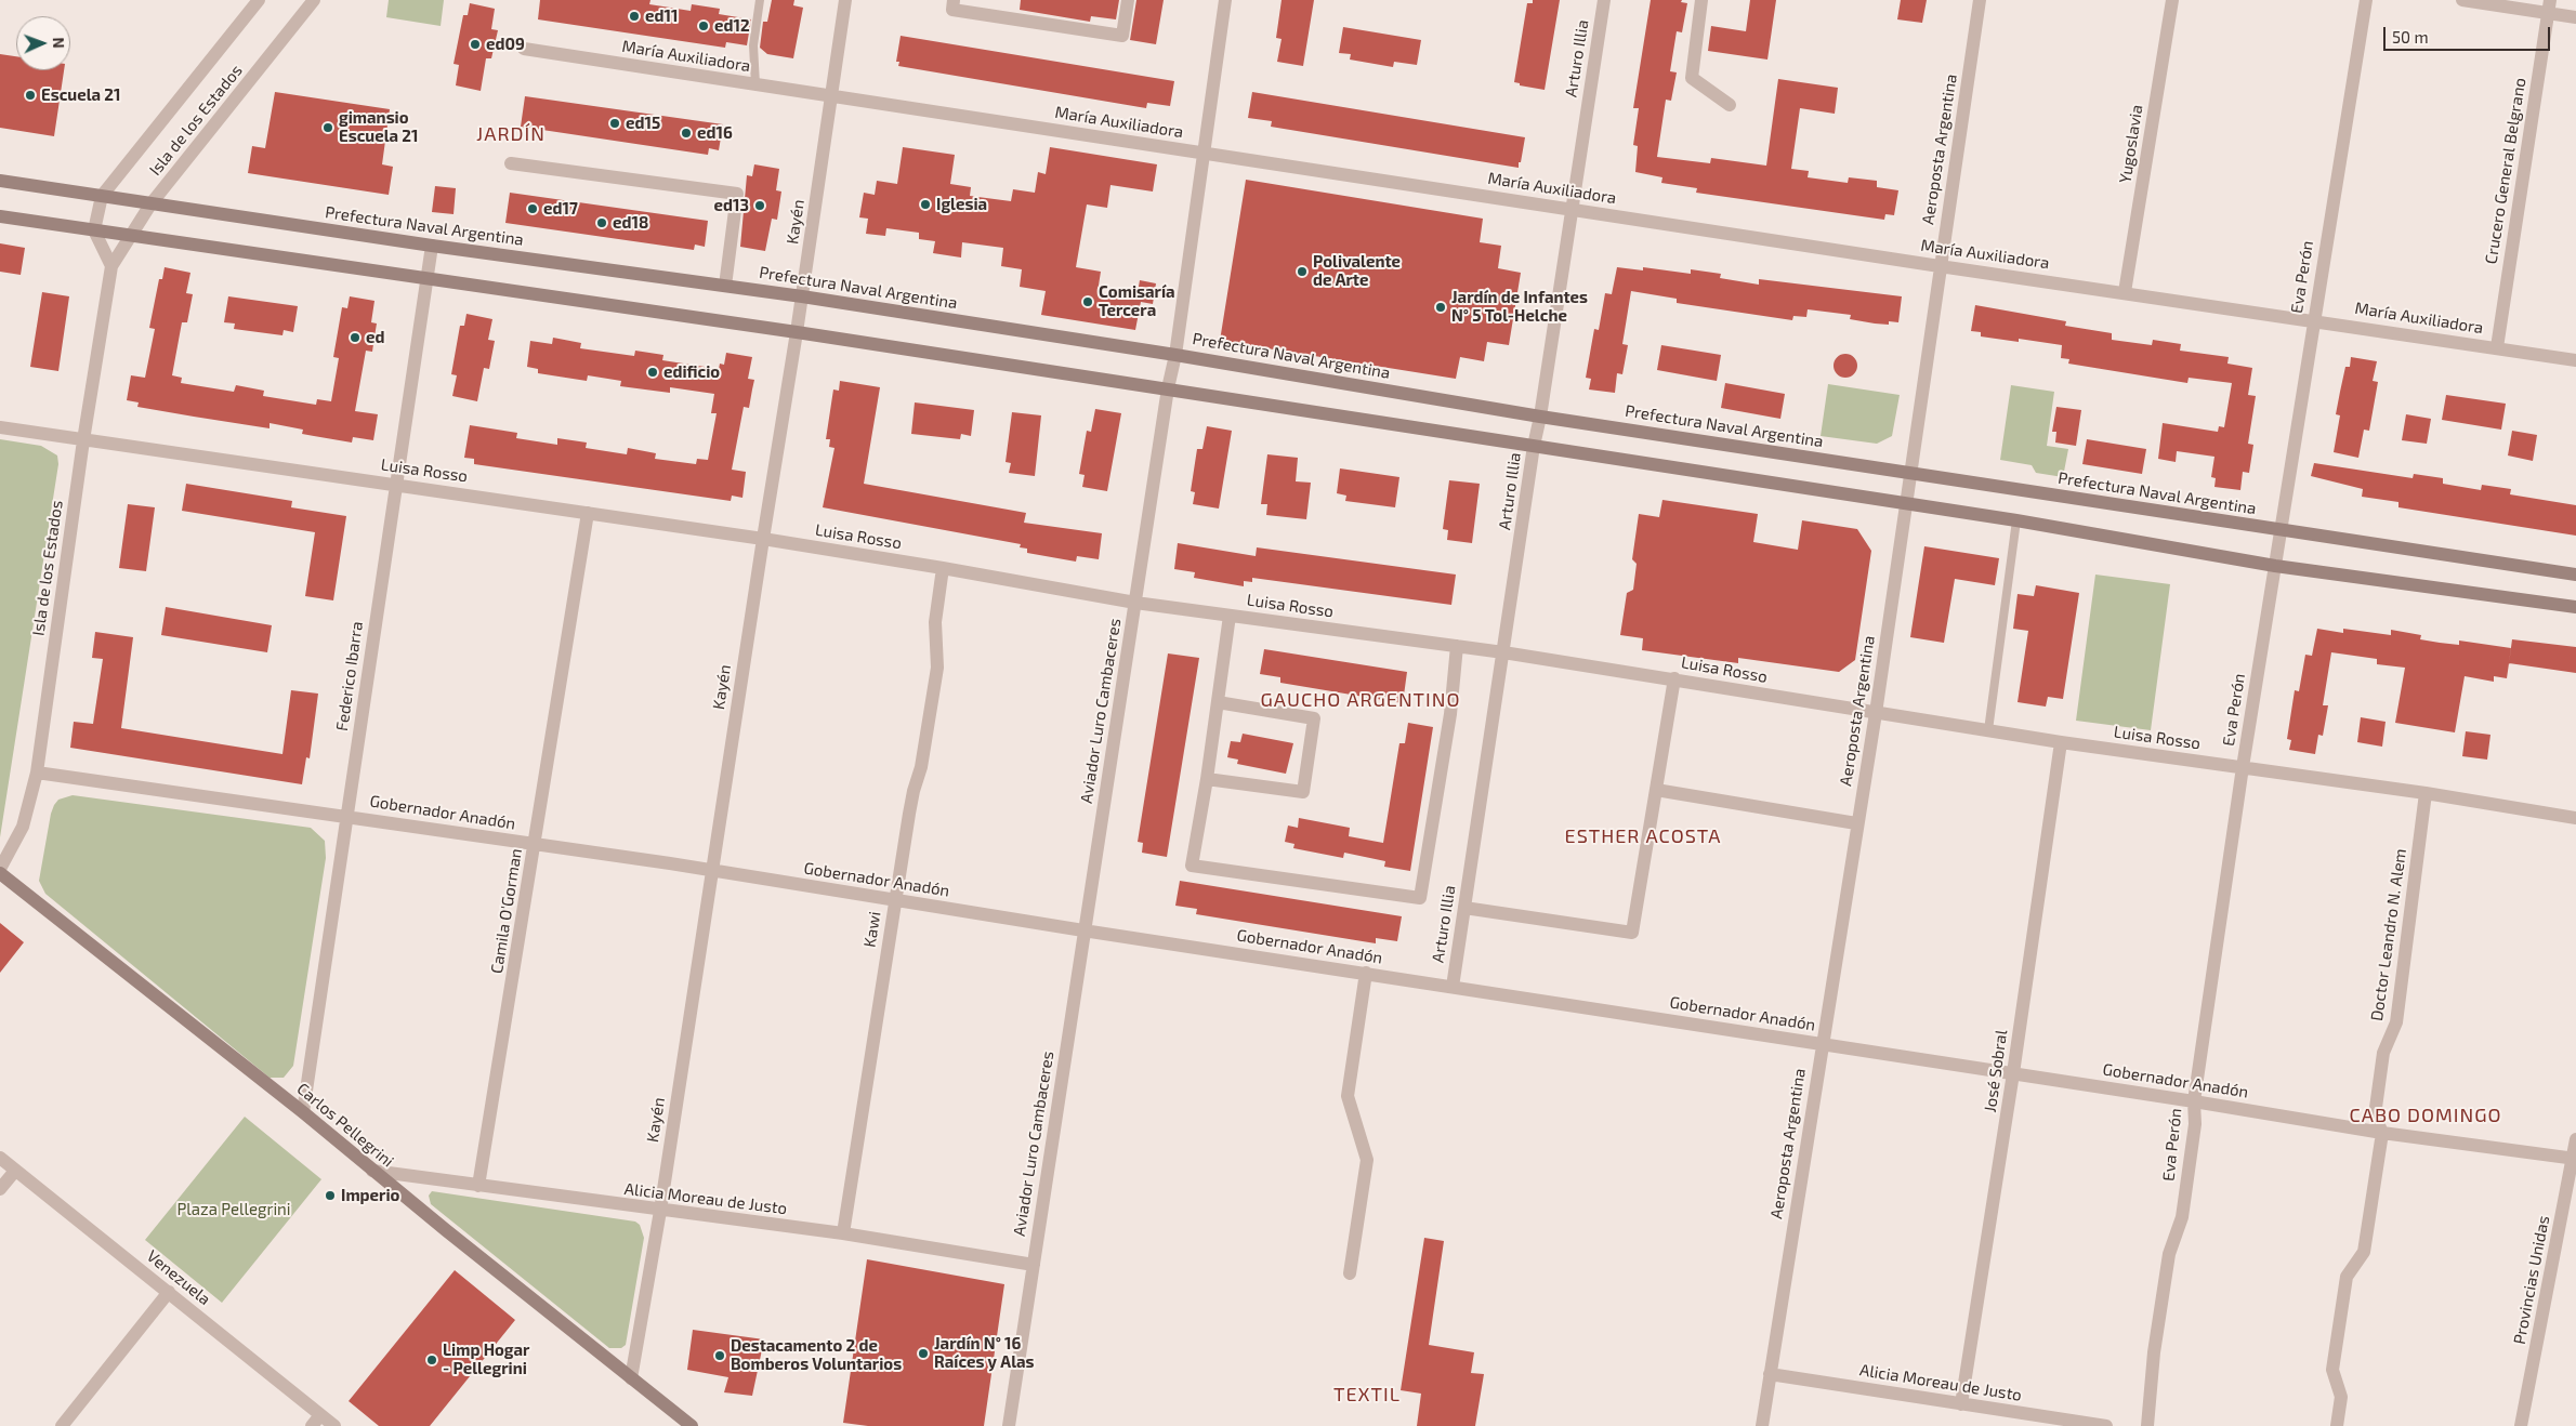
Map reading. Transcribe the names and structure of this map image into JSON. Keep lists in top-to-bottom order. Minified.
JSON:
{"streets":{"main road":["Prefectura Naval Argentina","Carlos Pellegrini"],"street":["María Auxiliadora","Arturo Illia","Isla de los Estados","Yugoslavia","Aeroposta Argentina","Crucero General Belgrano","Kayén","Eva Perón","Luisa Rosso","Federico Ibarra","Aviador Luro Cambaceres","Gobernador Anadón","Camila O'Gorman","Kawi","Doctor Leandro N. Alem","José Sobral","Alicia Moreau de Justo","Venezuela","Provincias Unidas"]},"crossings":[["María Auxiliadora","Arturo Illia"],["María Auxiliadora","Yugoslavia"],["María Auxiliadora","Aeroposta Argentina"],["María Auxiliadora","Crucero General Belgrano"],["María Auxiliadora","Kayén"],["María Auxiliadora","Eva Perón"],["María Auxiliadora","Aviador Luro Cambaceres"],["Arturo Illia","Prefectura Naval Argentina"],["Arturo Illia","Luisa Rosso"],["Arturo Illia","Gobernador Anadón"],["Isla de los Estados","Prefectura Naval Argentina"],["Isla de los Estados","Luisa Rosso"],["Isla de los Estados","Gobernador Anadón"],["Aeroposta Argentina","Prefectura Naval Argentina"],["Aeroposta Argentina","Luisa Rosso"],["Aeroposta Argentina","Gobernador Anadón"],["Aeroposta Argentina","Alicia Moreau de Justo"],["Kayén","Prefectura Naval Argentina"],["Kayén","Luisa Rosso"],["Kayén","Gobernador Anadón"],["Kayén","Carlos Pellegrini"],["Kayén","Alicia Moreau de Justo"],["Prefectura Naval Argentina","Eva Perón"],["Prefectura Naval Argentina","Federico Ibarra"],["Prefectura Naval Argentina","Aviador Luro Cambaceres"],["Eva Perón","Luisa Rosso"],["Eva Perón","Gobernador Anadón"],["Luisa Rosso","Federico Ibarra"],["Luisa Rosso","Aviador Luro Cambaceres"],["Luisa Rosso","Camila O'Gorman"],["Luisa Rosso","Kawi"],["Luisa Rosso","Doctor Leandro N. Alem"],["Luisa Rosso","José Sobral"],["Federico Ibarra","Gobernador Anadón"],["Federico Ibarra","Carlos Pellegrini"],["Aviador Luro Cambaceres","Gobernador Anadón"],["Aviador Luro Cambaceres","Alicia Moreau de Justo"],["Gobernador Anadón","Camila O'Gorman"],["Gobernador Anadón","Kawi"],["Gobernador Anadón","Doctor Leandro N. Alem"],["Gobernador Anadón","José Sobral"],["Gobernador Anadón","Provincias Unidas"],["Camila O'Gorman","Alicia Moreau de Justo"],["Kawi","Alicia Moreau de Justo"],["José Sobral","Alicia Moreau de Justo"],["Carlos Pellegrini","Alicia Moreau de Justo"]],"districts":["JARDÍN","GAUCHO ARGENTINO","ESTHER ACOSTA","CABO DOMINGO","TEXTIL"],"parks":["Plaza Pellegrini"],"places":["ed11","ed12","ed09","Escuela 21","ed15","gimansio Escuela 21","ed16","Iglesia","ed13","ed17","ed18","Polivalente de Arte","Comisaría Tercera","Jardín de Infantes N° 5 Tol-Helche","ed","edificio","Imperio","Jardín N° 16 Raíces y Alas","Destacamento 2 de Bomberos Voluntarios","Limp Hogar - Pellegrini"],"scale_bar":"50 m","north":"right"}
